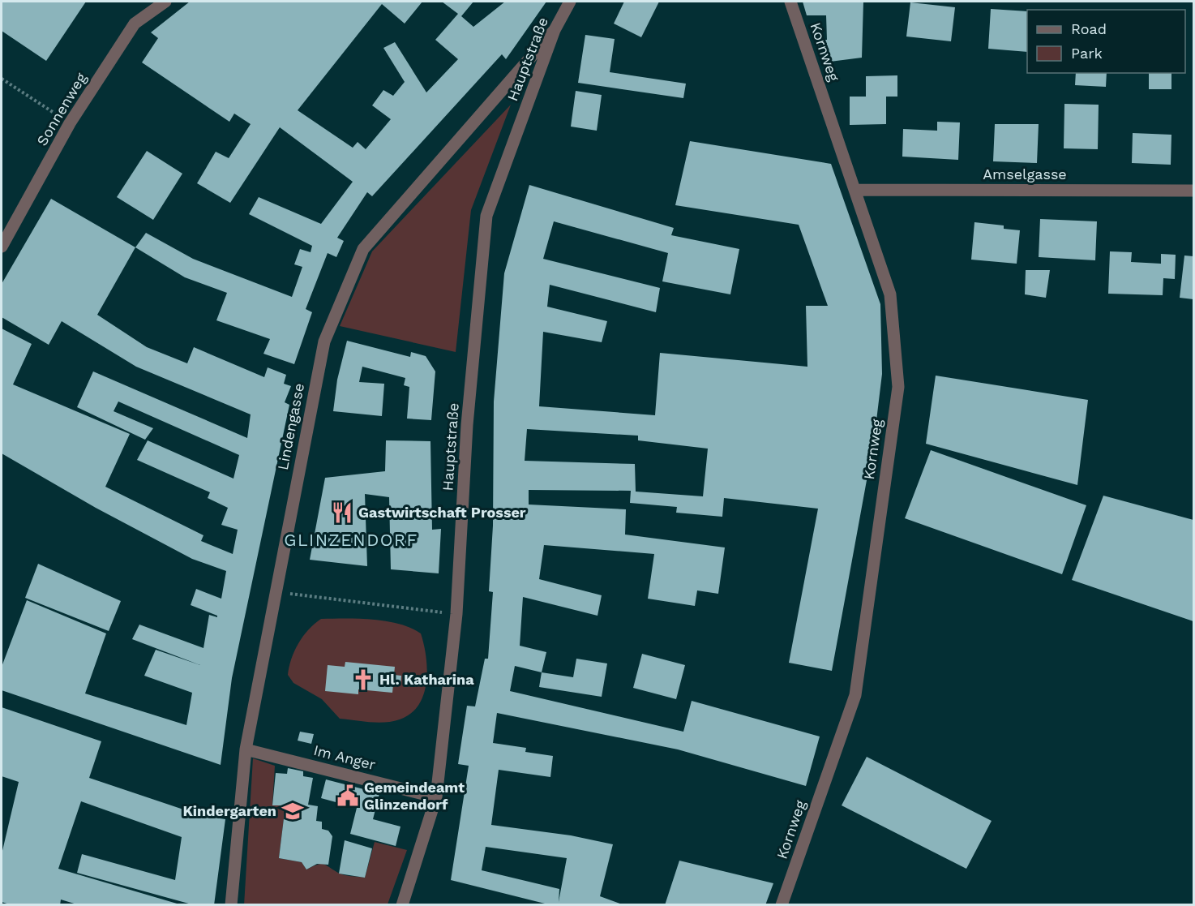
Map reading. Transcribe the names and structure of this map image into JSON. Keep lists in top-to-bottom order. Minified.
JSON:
{"streets":{"street":["Kornweg","Hauptstraße","Sonnenweg","Amselgasse","Lindengasse","Im Anger"]},"crossings":[["Kornweg","Amselgasse"],["Hauptstraße","Lindengasse"],["Hauptstraße","Im Anger"],["Lindengasse","Im Anger"]],"districts":["GLINZENDORF"],"places":{"restaurant":["Gastwirtschaft Prosser"],"church":["Hl. Katharina"],"public building":["Gemeindeamt Glinzendorf"],"school or university":["Kindergarten"]},"legend":["Road","Park"]}
